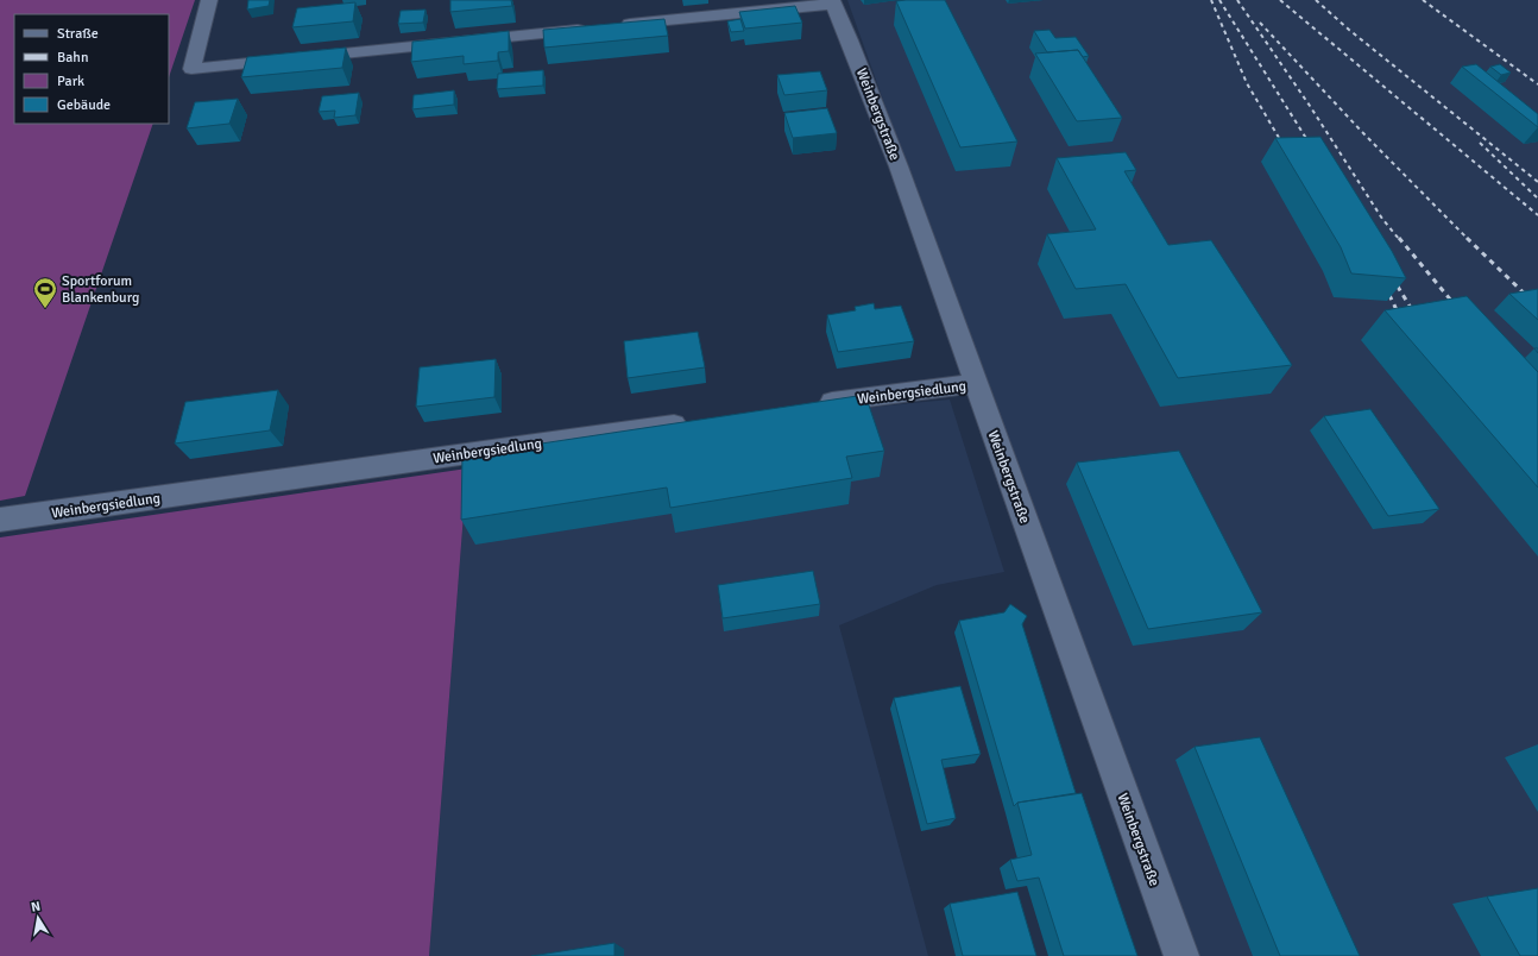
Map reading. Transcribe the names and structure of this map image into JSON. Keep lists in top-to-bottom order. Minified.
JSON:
{"streets":{"street":["Weinbergstraße","Weinbergsiedlung"]},"crossings":[["Weinbergstraße","Weinbergsiedlung"]],"places":{"sports":["Sportforum Blankenburg"]},"legend":["Straße","Bahn","Park","Gebäude"],"north":"top"}
